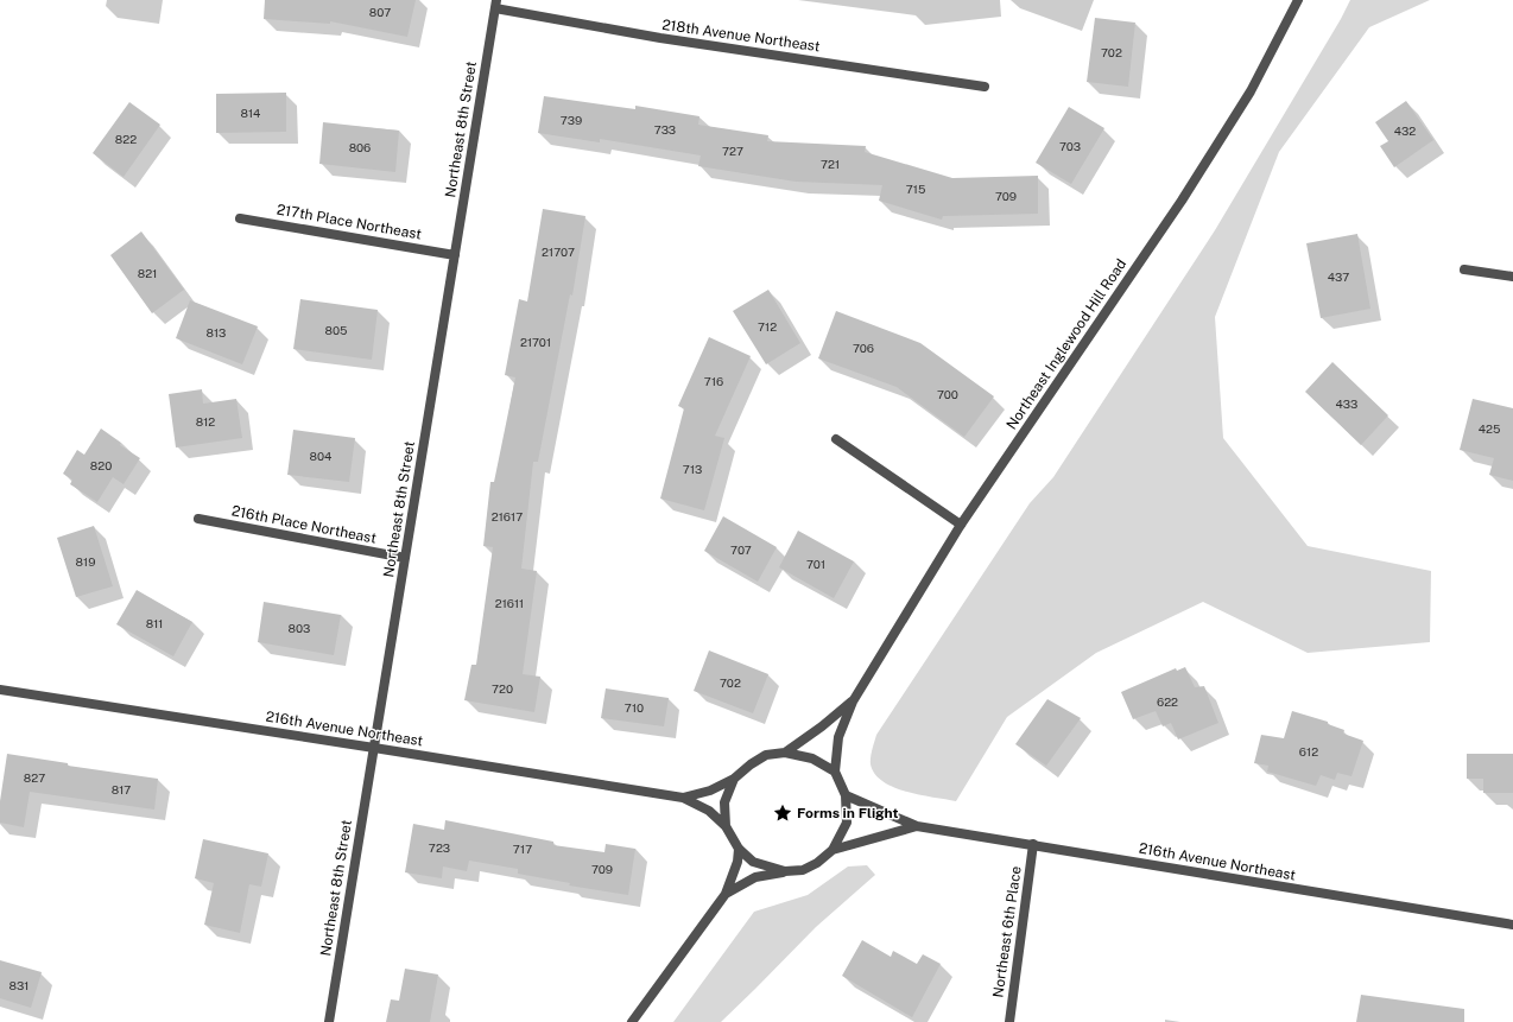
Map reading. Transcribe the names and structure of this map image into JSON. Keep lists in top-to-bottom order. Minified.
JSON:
{"streets":{"street":["218th Avenue Northeast","Northeast 8th Street","217th Place Northeast","Northeast Inglewood Hill Road","216th Place Northeast","216th Avenue Northeast","Northeast 6th Place"]},"crossings":[["218th Avenue Northeast","Northeast 8th Street"],["Northeast 8th Street","217th Place Northeast"],["Northeast 8th Street","216th Place Northeast"],["Northeast 8th Street","216th Avenue Northeast"],["Northeast Inglewood Hill Road","216th Avenue Northeast"],["216th Avenue Northeast","Northeast 6th Place"]],"places":{"place":["Forms in Flight"]},"house_numbers":["807","702","814","739","733","432","822","703","806","727","721","715","709","21707","821","437","712","805","813","21701","706","716","700","433","812","425","804","820","713","21617","707","819","701","21611","811","803","702","720","622","710","612","827","817","723","717","709","831"]}
